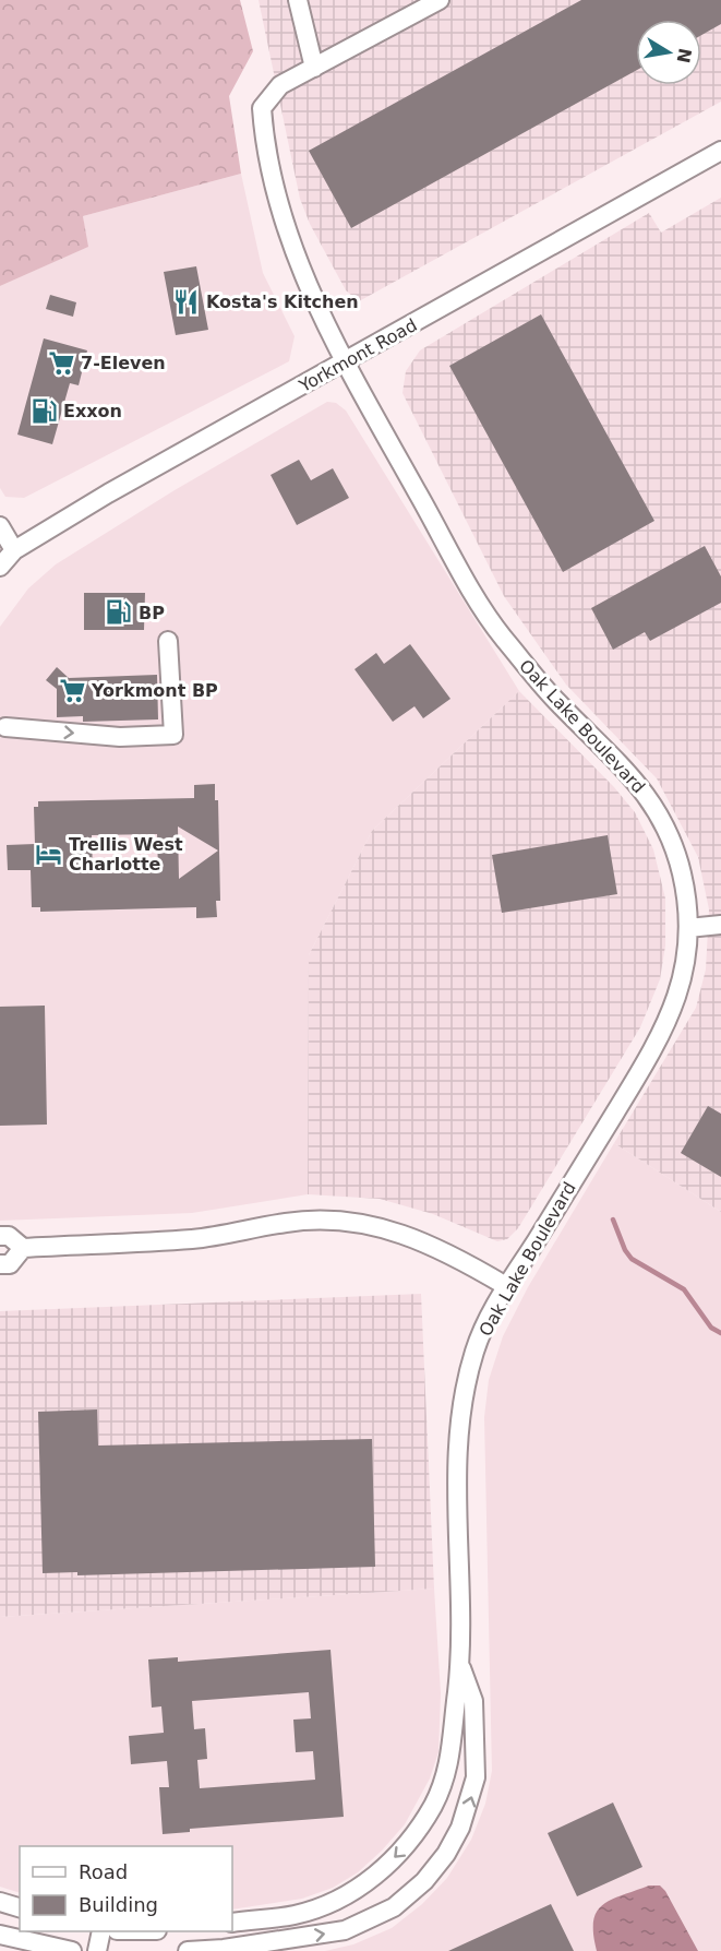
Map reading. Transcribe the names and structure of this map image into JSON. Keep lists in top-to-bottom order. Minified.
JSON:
{"streets":{"street":["Yorkmont Road","Oak Lake Boulevard"]},"crossings":[["Yorkmont Road","Oak Lake Boulevard"]],"places":{"restaurant":["Kosta's Kitchen"],"supermarket":["7-Eleven","Yorkmont BP"],"fuel station":["Exxon","BP"],"hotel":["Trellis West Charlotte"]},"legend":["Road","Building"],"north":"right"}
